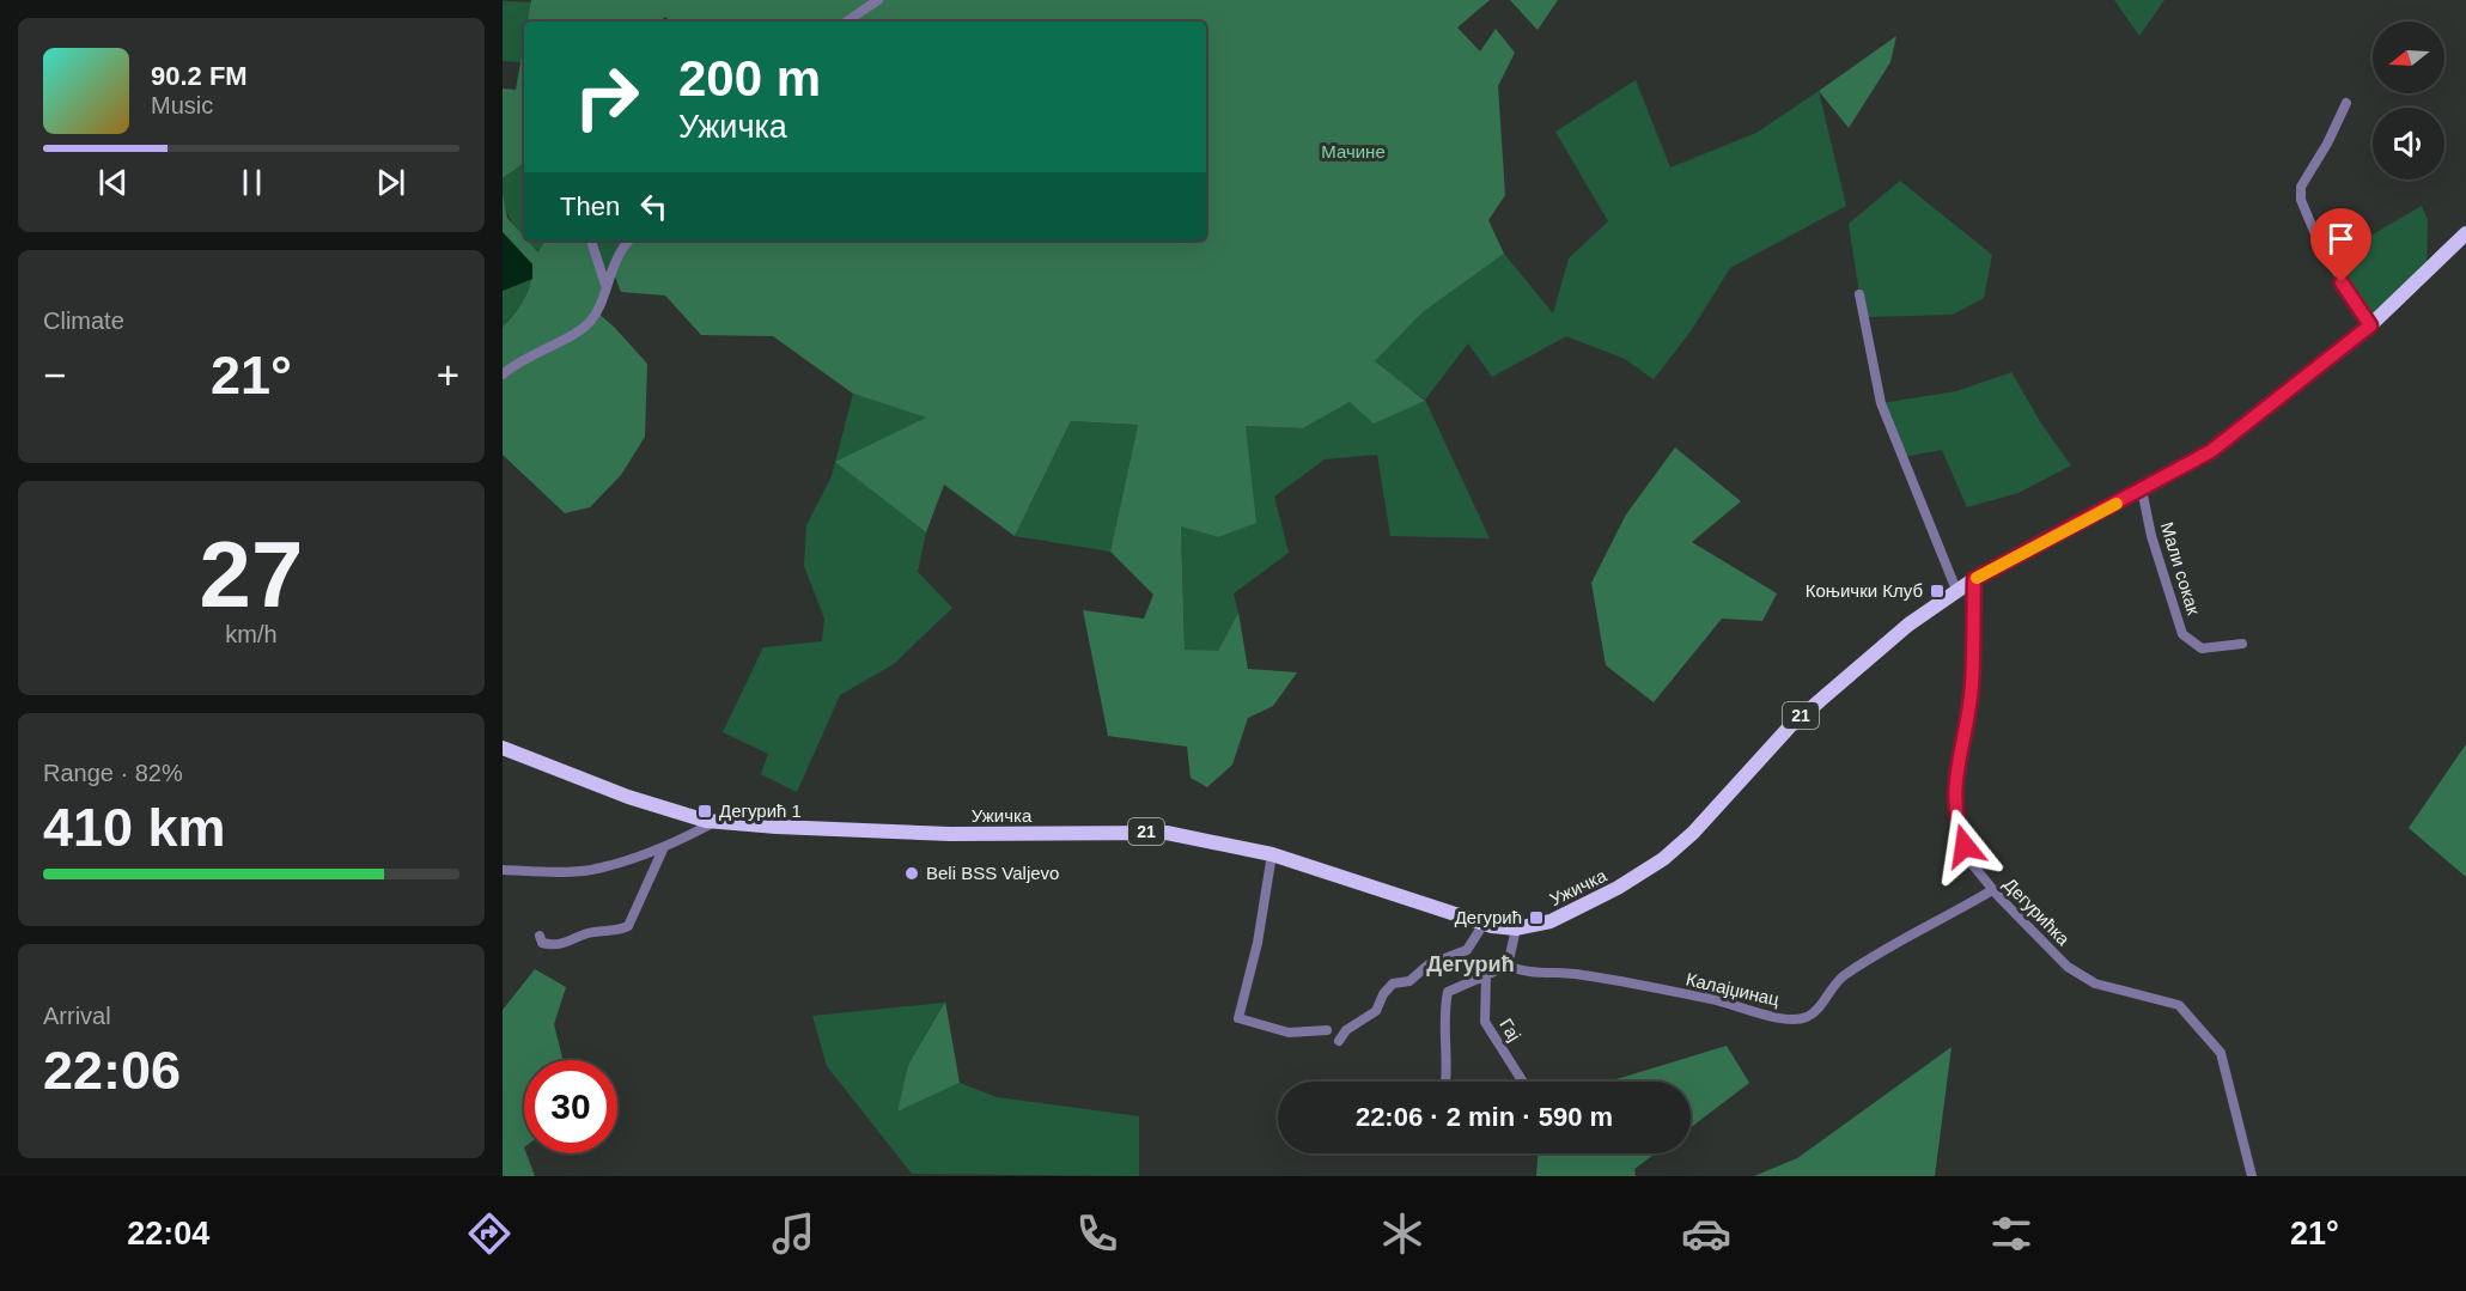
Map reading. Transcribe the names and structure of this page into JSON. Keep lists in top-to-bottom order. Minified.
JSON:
{"streets":{"main road":["21","Ужичка"],"street":["Мали сокак","Дегурићка","Калајџинац","Гај"]},"crossings":[["Мали сокак","Ужичка"],["Ужичка","Дегурићка"],["Дегурићка","Калајџинац"]],"districts":["Дегурић"],"parks":["Мачине"],"places":{"transit":["Коњички Клуб","Дегурић 1","Дегурић"],"other":["Beli BSS Valjevo"]},"north":"left","page":{"turn":["200 m","Ужичка"],"song":["90.2 FM","Music"],"then":"Then","tile":["Climate",["27","km/h"],["Range · 82%","410 km"],["Arrival","22:06"]],"heat":["−","21°","+"],"limit":"30","trip":"22:06 · 2 min · 590 m","tabs":["22:04","21°"]}}
